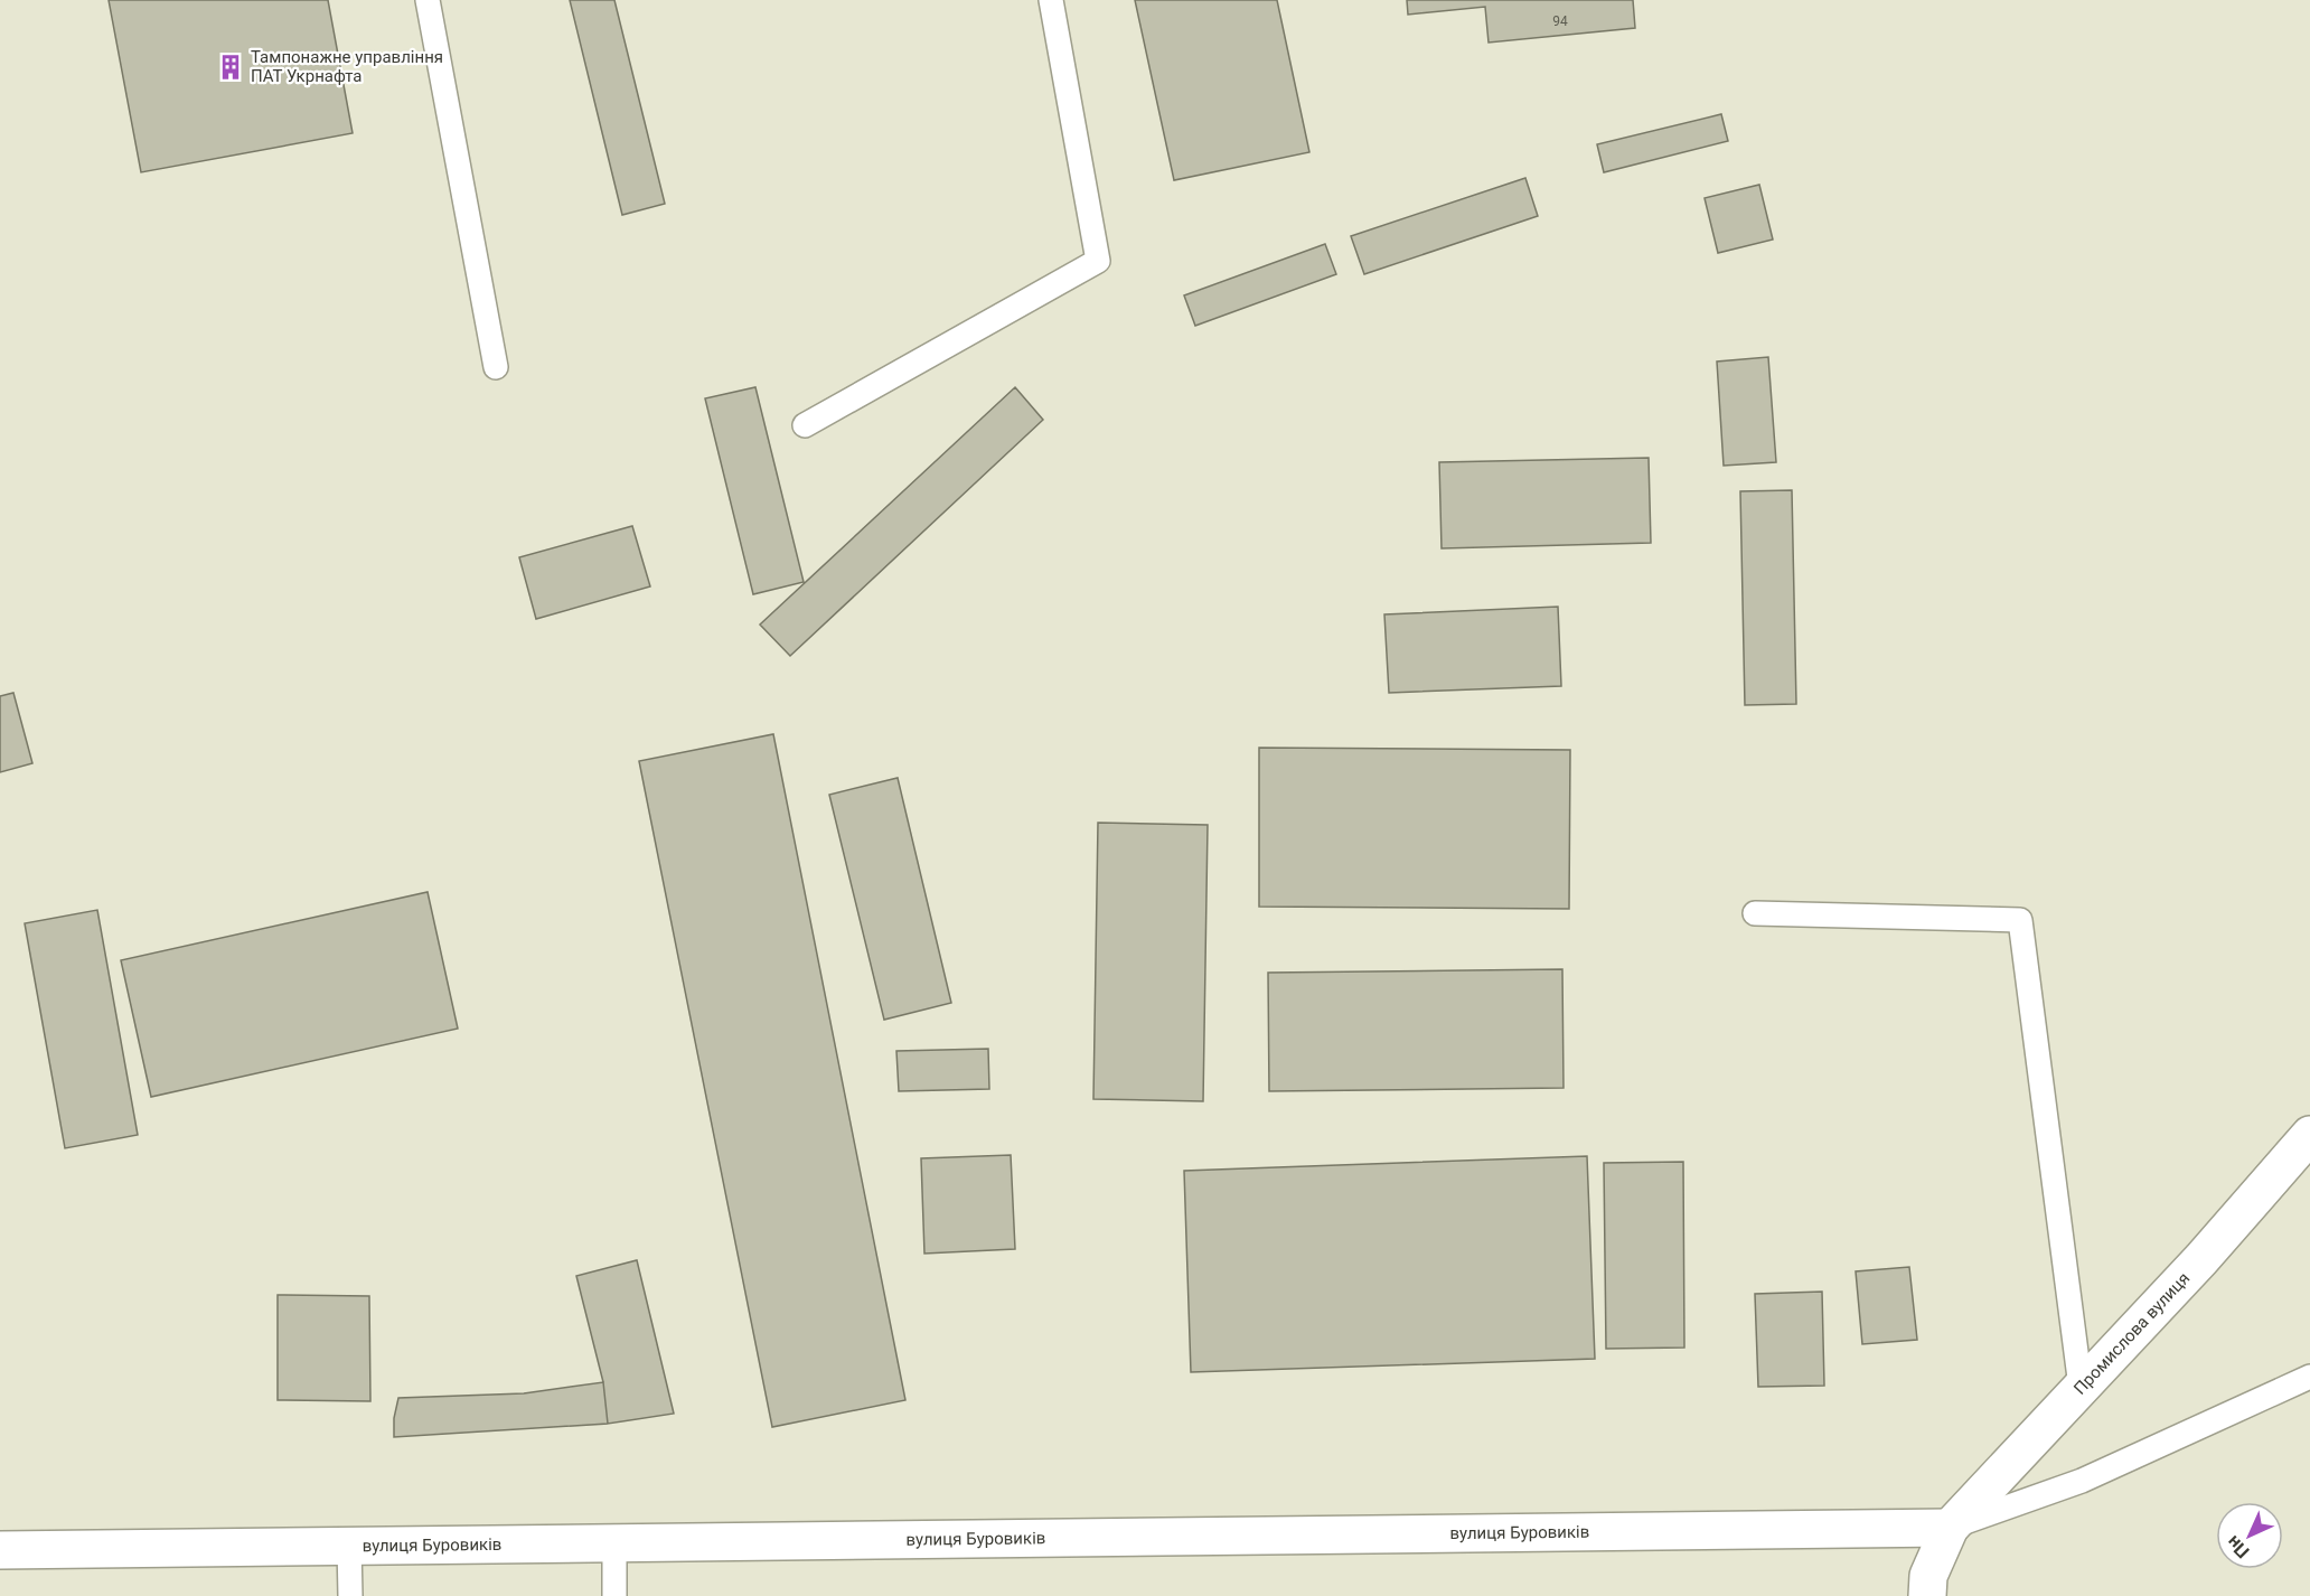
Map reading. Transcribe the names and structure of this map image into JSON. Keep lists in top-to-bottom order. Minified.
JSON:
{"streets":{"street":["Промислова вулиця","вулиця Буровиків"]},"crossings":[["Промислова вулиця","вулиця Буровиків"]],"places":{"building":["Тампонажне управління ПАТ Укрнафта"]},"house_numbers":["94"],"north":"bottom left"}
